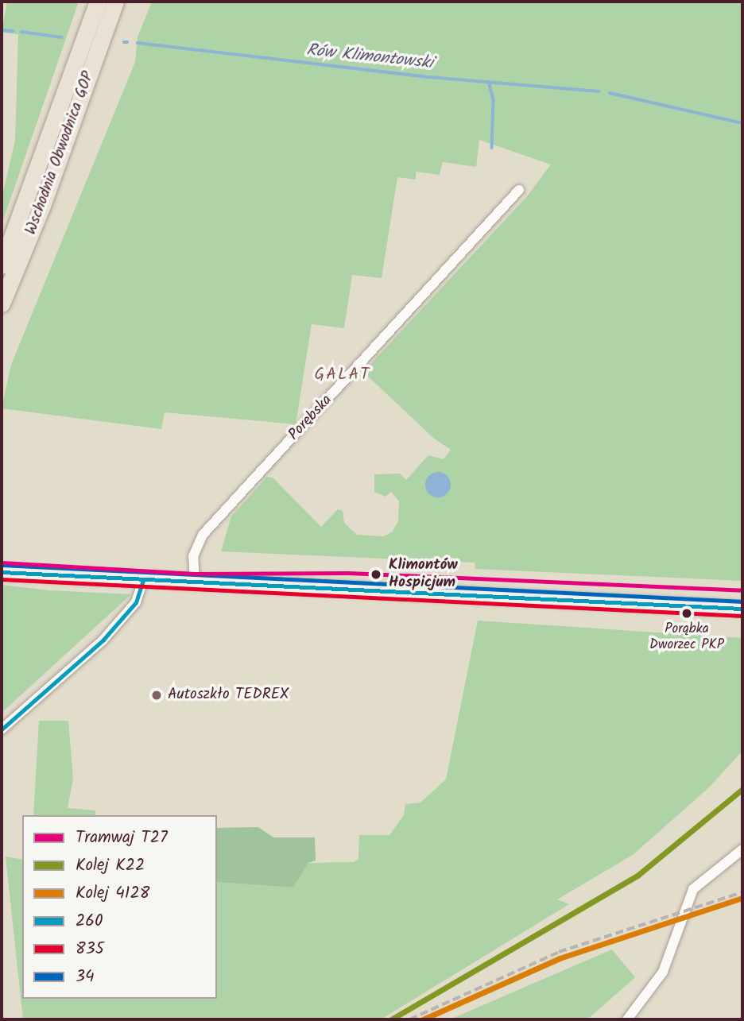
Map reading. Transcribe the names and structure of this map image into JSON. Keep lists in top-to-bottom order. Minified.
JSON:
{"streets":{"highway":["Wschodnia Obwodnica GOP"],"street":["Porębska"]},"districts":["GALAT"],"water":["Rów Klimontowski"],"places":["Klimontów Hospicjum","Porąbka Dworzec PKP","Autoszkło TEDREX"],"lines":["tram line T27","transit line 34","transit line 260","transit line 835","rail line K22","rail line 4128"],"legend":["Tramwaj T27","Kolej K22","Kolej 4128","260","835","34"]}
